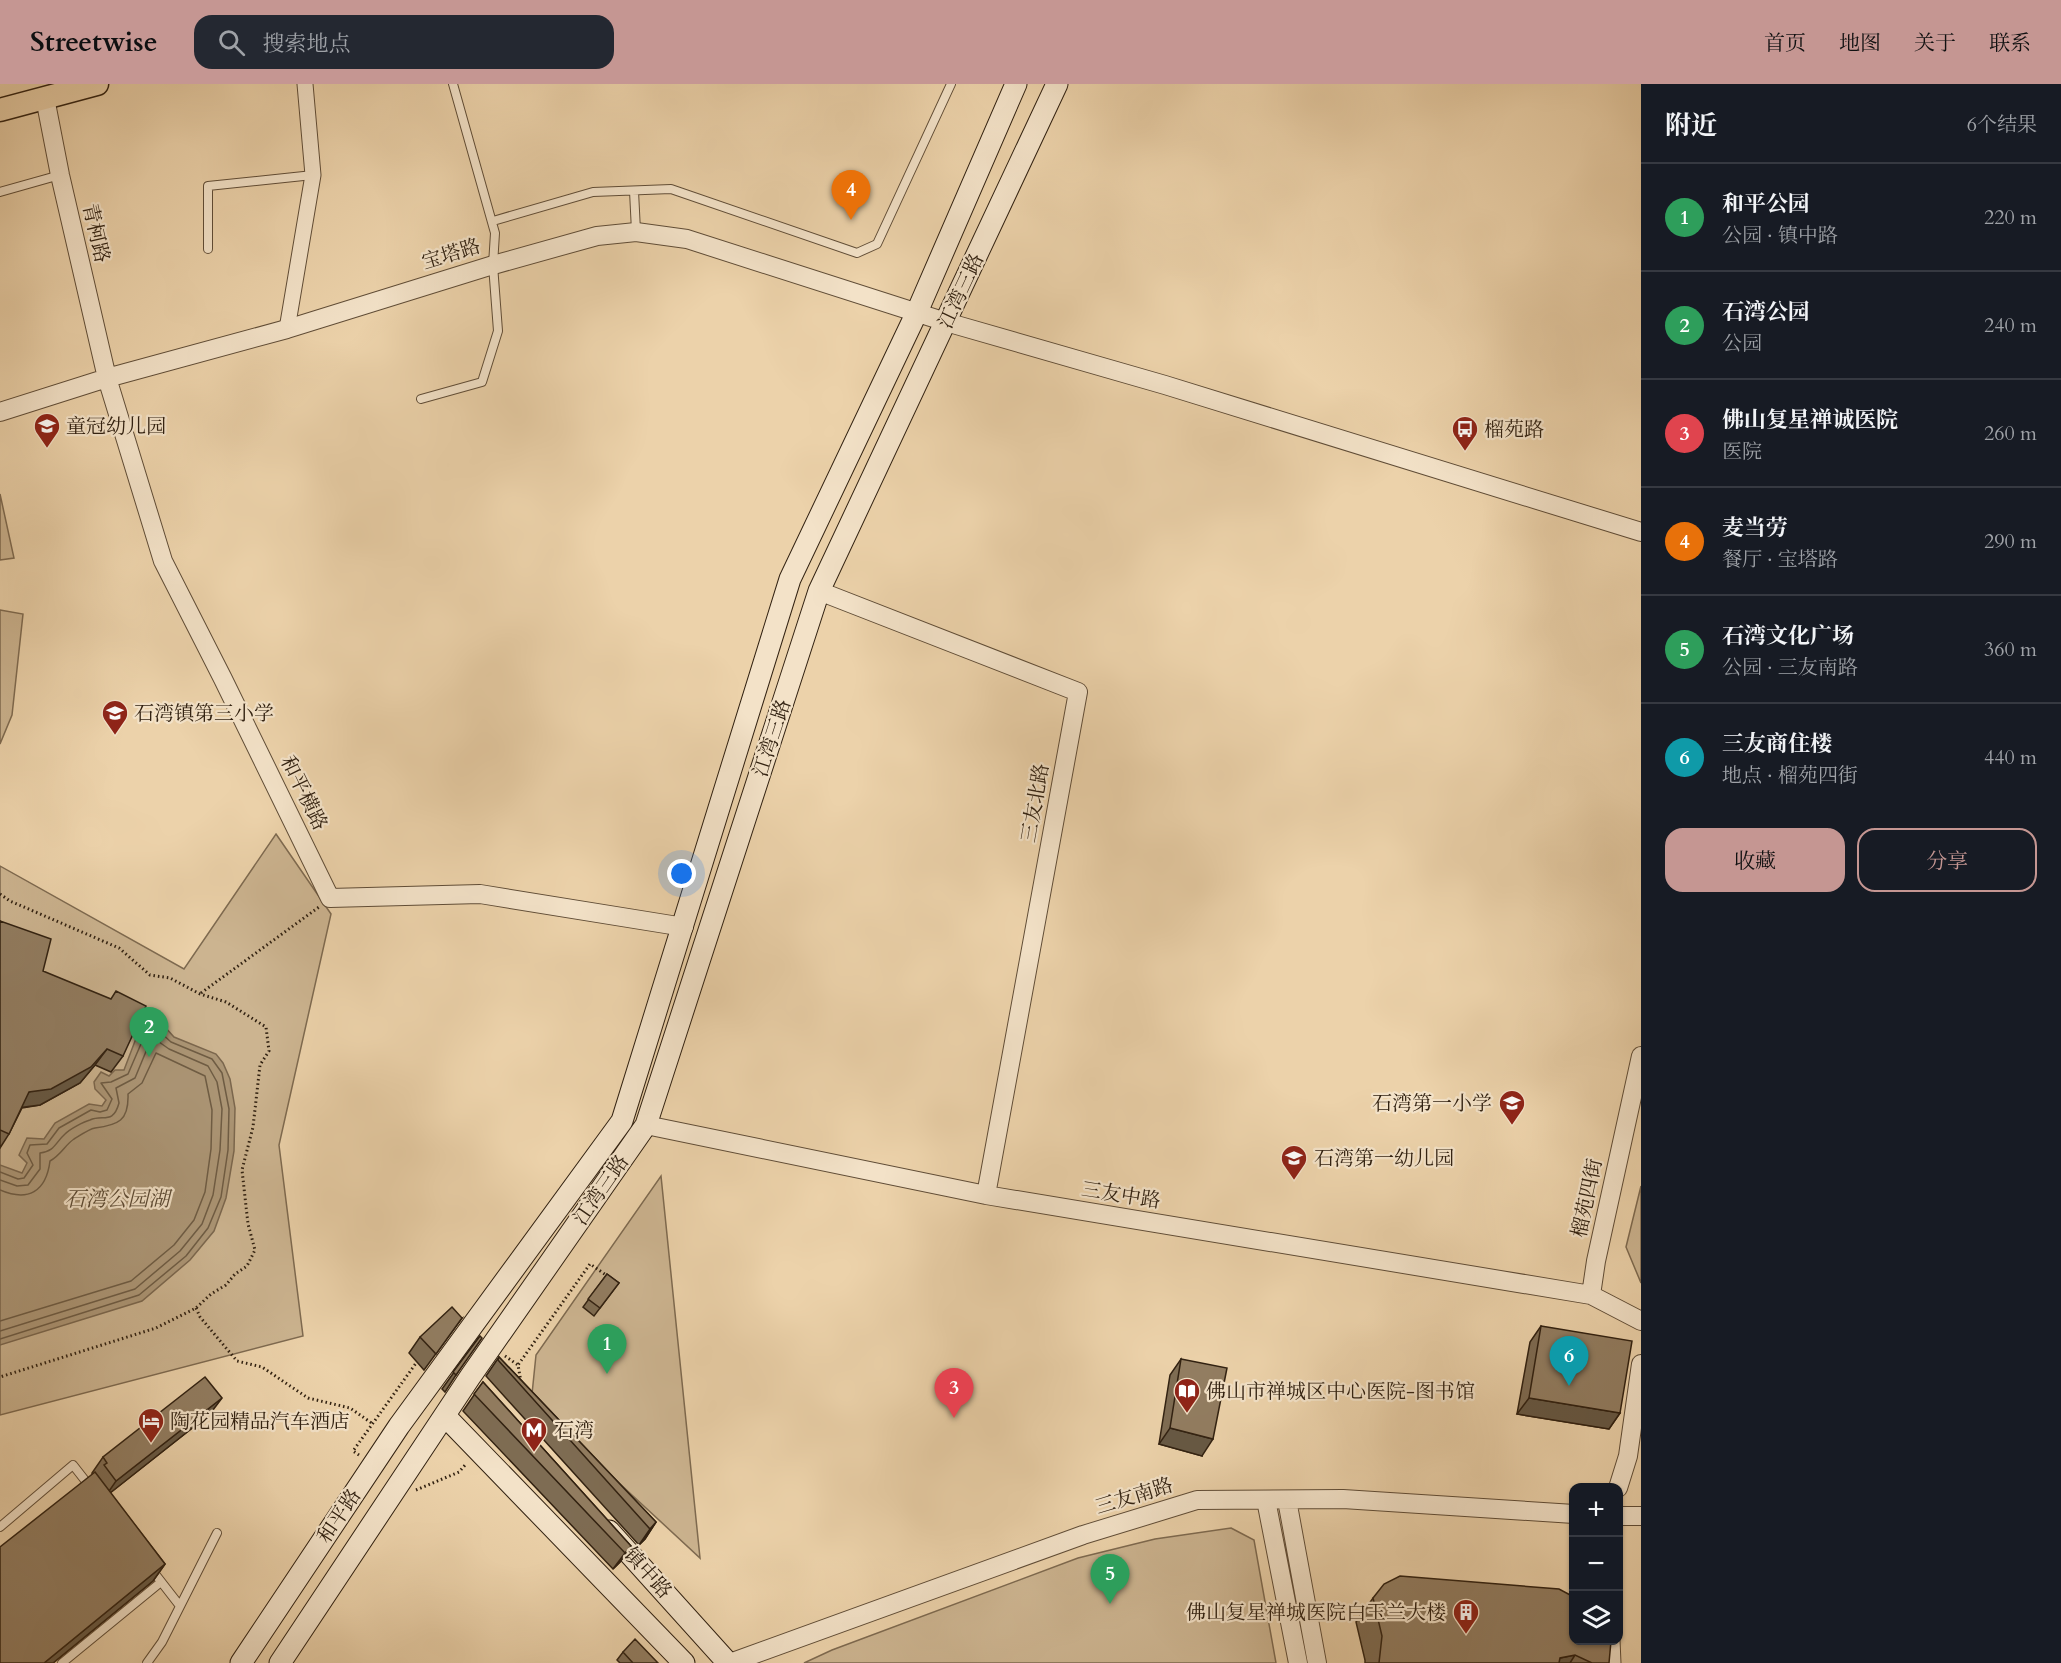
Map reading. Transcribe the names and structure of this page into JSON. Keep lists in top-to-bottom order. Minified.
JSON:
{"streets":{"main road":["江湾三路","和平路","镇中路"],"street":["青柯路","宝塔路","和平横路","三友北路","三友中路","榴苑四街","三友南路"]},"crossings":[["青柯路","宝塔路"],["青柯路","和平横路"],["宝塔路","江湾三路"],["宝塔路","和平横路"],["江湾三路","三友北路"],["江湾三路","三友中路"],["江湾三路","和平路"],["三友北路","三友中路"],["三友中路","榴苑四街"],["三友南路","镇中路"],["和平路","镇中路"]],"water":["石湾公园湖"],"places":{"school or university":["童冠幼儿园","石湾镇第三小学","石湾第一小学","石湾第一幼儿园"],"bus stop":["榴苑路"],"library":["佛山市禅城区中心医院-图书馆"],"hotel":["陶花园精品汽车酒店"],"metro station":["石湾"],"building":["佛山复星禅城医院白玉兰大楼"]},"page":{"header":"Streetwise","search":"搜索地点","nav":["首页","地图","关于","联系"],"heading":["附近","6个结果"],"list":[{"mark":"1","name":"和平公园","note":"公园 · 镇中路","value":"220 m"},{"mark":"2","name":"石湾公园","note":"公园","value":"240 m"},{"mark":"3","name":"佛山复星禅诚医院","note":"医院","value":"260 m"},{"mark":"4","name":"麦当劳","note":"餐厅 · 宝塔路","value":"290 m"},{"mark":"5","name":"石湾文化广场","note":"公园 · 三友南路","value":"360 m"},{"mark":"6","name":"三友商住楼","note":"地点 · 榴苑四街","value":"440 m"}],"pins":["4","2","1","6","3","5"],"buttons":["收藏","分享"],"map_buttons":["+","−"]}}
